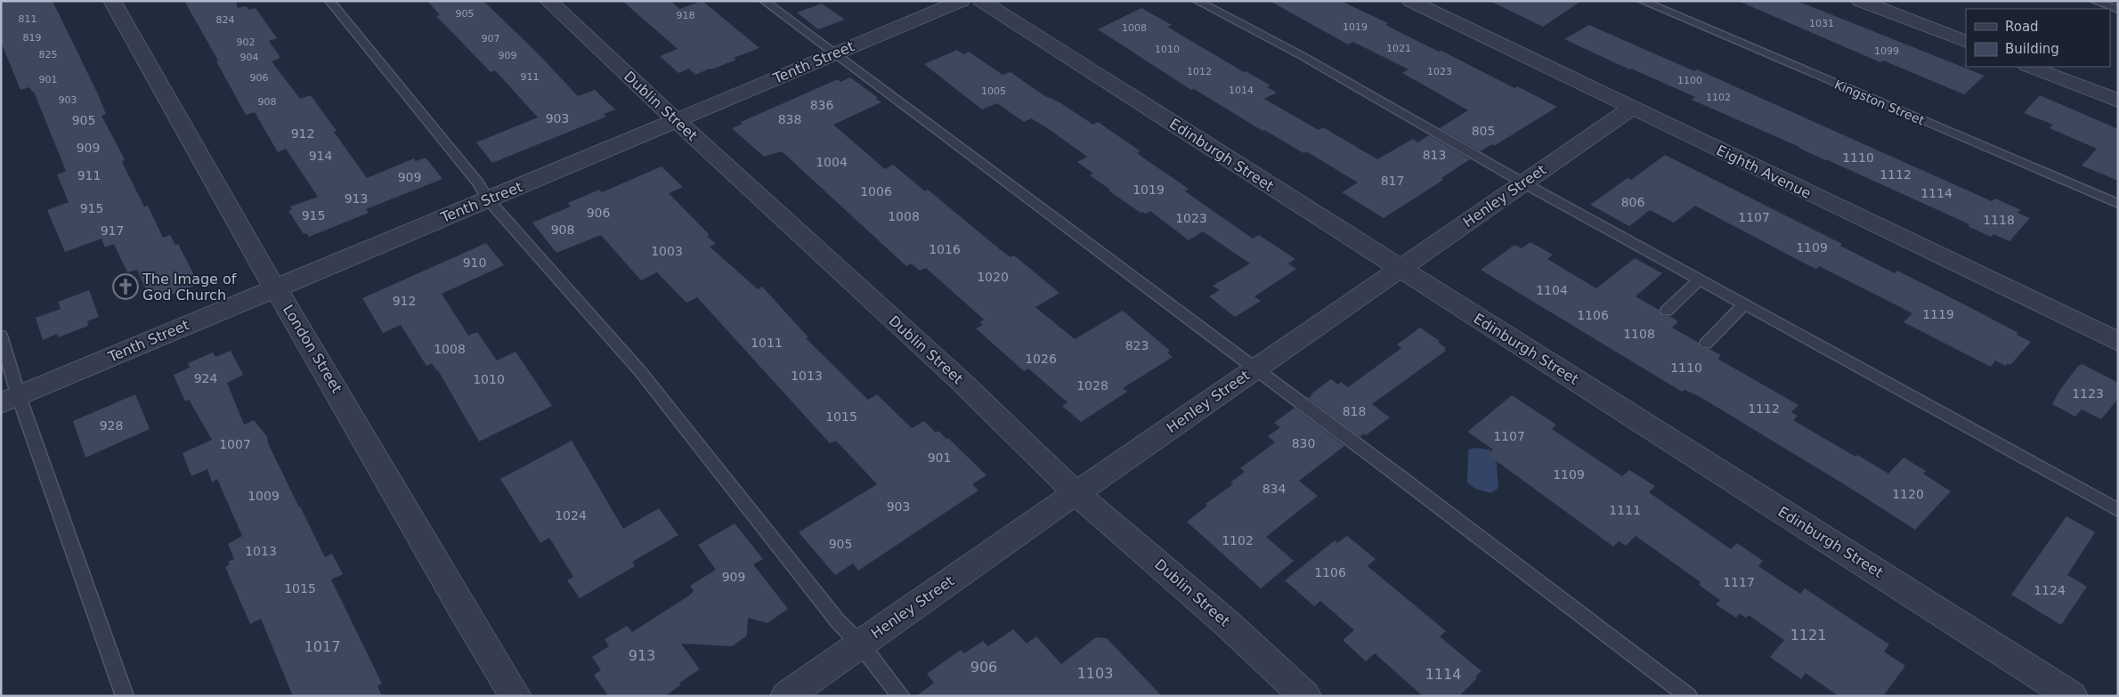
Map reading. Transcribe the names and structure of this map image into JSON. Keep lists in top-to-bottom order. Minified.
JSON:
{"streets":{"street":["Tenth Street","Dublin Street","Edinburgh Street","Eighth Avenue","Henley Street","London Street"],"lane":["Kingston Street"]},"crossings":[["Tenth Street","Dublin Street"],["Tenth Street","London Street"],["Dublin Street","Henley Street"],["Edinburgh Street","Henley Street"],["Eighth Avenue","Henley Street"]],"places":{"church":["The Image of God Church"]},"house_numbers":["905","918","811","824","1031","1019","1008","819","907","902","1021","1010","1099","825","909","904","1012","1023","911","906","901","1100","1014","1005","1102","903","908","836","903","838","905","805","912","909","813","914","1110","1004","1112","911","909","817","1019","1006","1114","913","806","915","906","915","1008","1107","1023","1118","908","917","1109","1016","1003","910","1020","1104","912","1119","1106","1108","1011","823","1008","1026","1110","1013","924","1010","1028","1123","1112","818","1015","928","1107","830","1007","901","1109","834","1120","1009","903","1111","1024","1102","905","1013","1106","909","1117","1015","1124","1121","1017","913","906","1103","1114"],"legend":["Road","Building"]}
